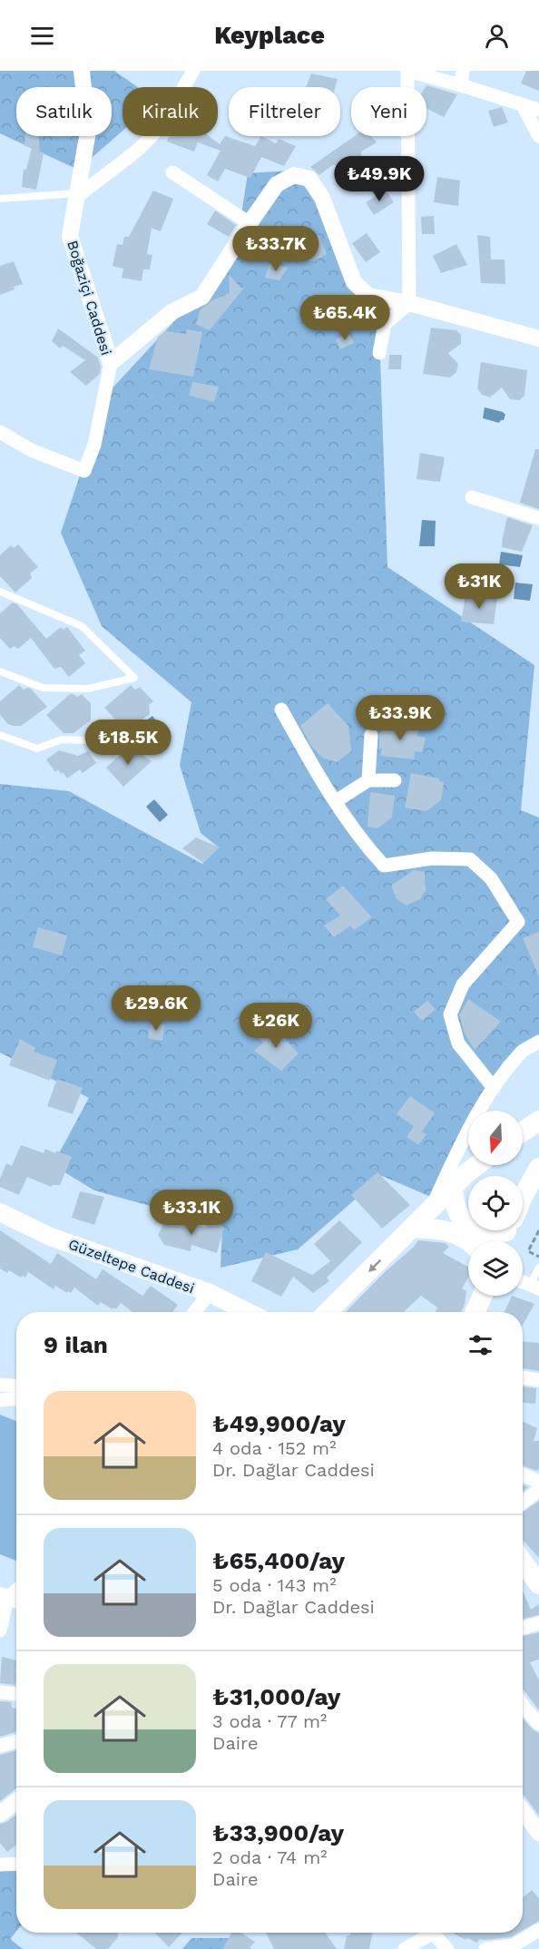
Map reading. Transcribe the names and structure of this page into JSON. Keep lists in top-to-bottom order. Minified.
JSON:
{"streets":{"main road":["Güzeltepe Caddesi"],"street":["Boğaziçi Caddesi"]},"north":"bottom","page":{"header":"Keyplace","chip":["Satılık","Kiralık","Filtreler","Yeni"],"price":["₺49.9K","₺33.7K","₺65.4K","₺31K","₺33.9K","₺18.5K","₺29.6K","₺26K","₺33.1K"],"heading":"9 ilan","list":[{"name":"₺49,900/ay","note":"4 oda · 152 m² · Dr. Dağlar Caddesi"},{"name":"₺65,400/ay","note":"5 oda · 143 m² · Dr. Dağlar Caddesi"},{"name":"₺31,000/ay","note":"3 oda · 77 m² · Daire"},{"name":"₺33,900/ay","note":"2 oda · 74 m² · Daire"}]}}
